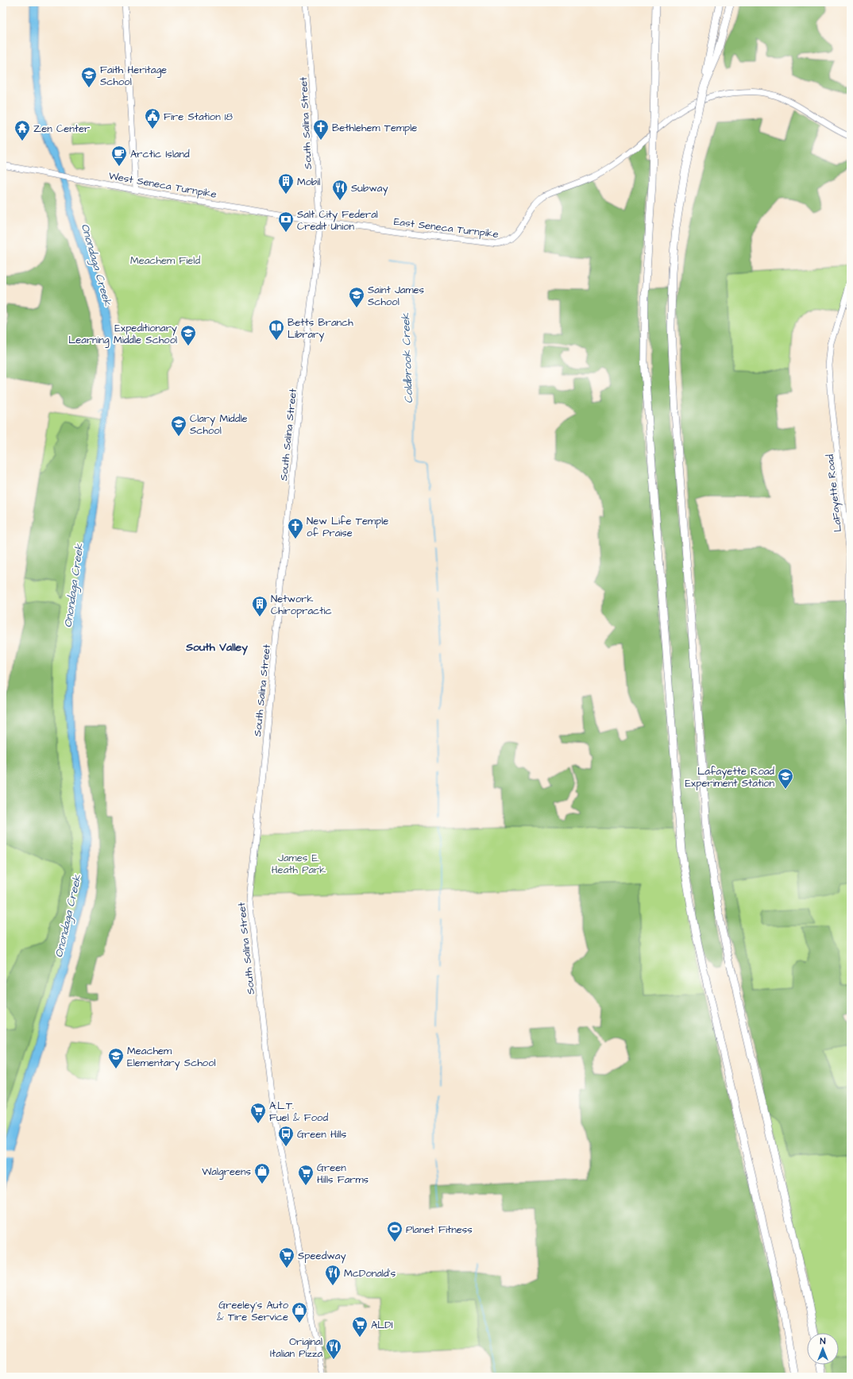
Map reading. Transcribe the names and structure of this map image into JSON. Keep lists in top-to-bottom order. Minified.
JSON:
{"streets":{"main road":["South Salina Street","West Seneca Turnpike","East Seneca Turnpike","LaFayette Road"]},"crossings":[["South Salina Street","West Seneca Turnpike"],["South Salina Street","East Seneca Turnpike"],["West Seneca Turnpike","East Seneca Turnpike"]],"districts":["South Valley"],"water":["Onondaga Creek","Coldbrook Creek"],"parks":["Meachem Field","James E. Heath Park"],"places":{"school or university":["Faith Heritage School","Saint James School","Expeditionary Learning Middle School","Clary Middle School","Lafayette Road Experiment Station","Meachem Elementary School"],"public building":["Fire Station 18"],"church":["Bethlehem Temple","New Life Temple of Praise"],"temple":["Zen Center"],"cafe":["Arctic Island"],"building":["Mobil","Network Chiropractic"],"restaurant":["Subway","McDonald's","Original Italian Pizza"],"bank":["Salt City Federal Credit Union"],"library":["Betts Branch Library"],"supermarket":["A.L.T. Fuel & Food","Green Hills Farms","Speedway","ALDI"],"bus stop":["Green Hills"],"shop":["Walgreens","Greeley's Auto & Tire Service"],"sports":["Planet Fitness"]},"north":"top"}
